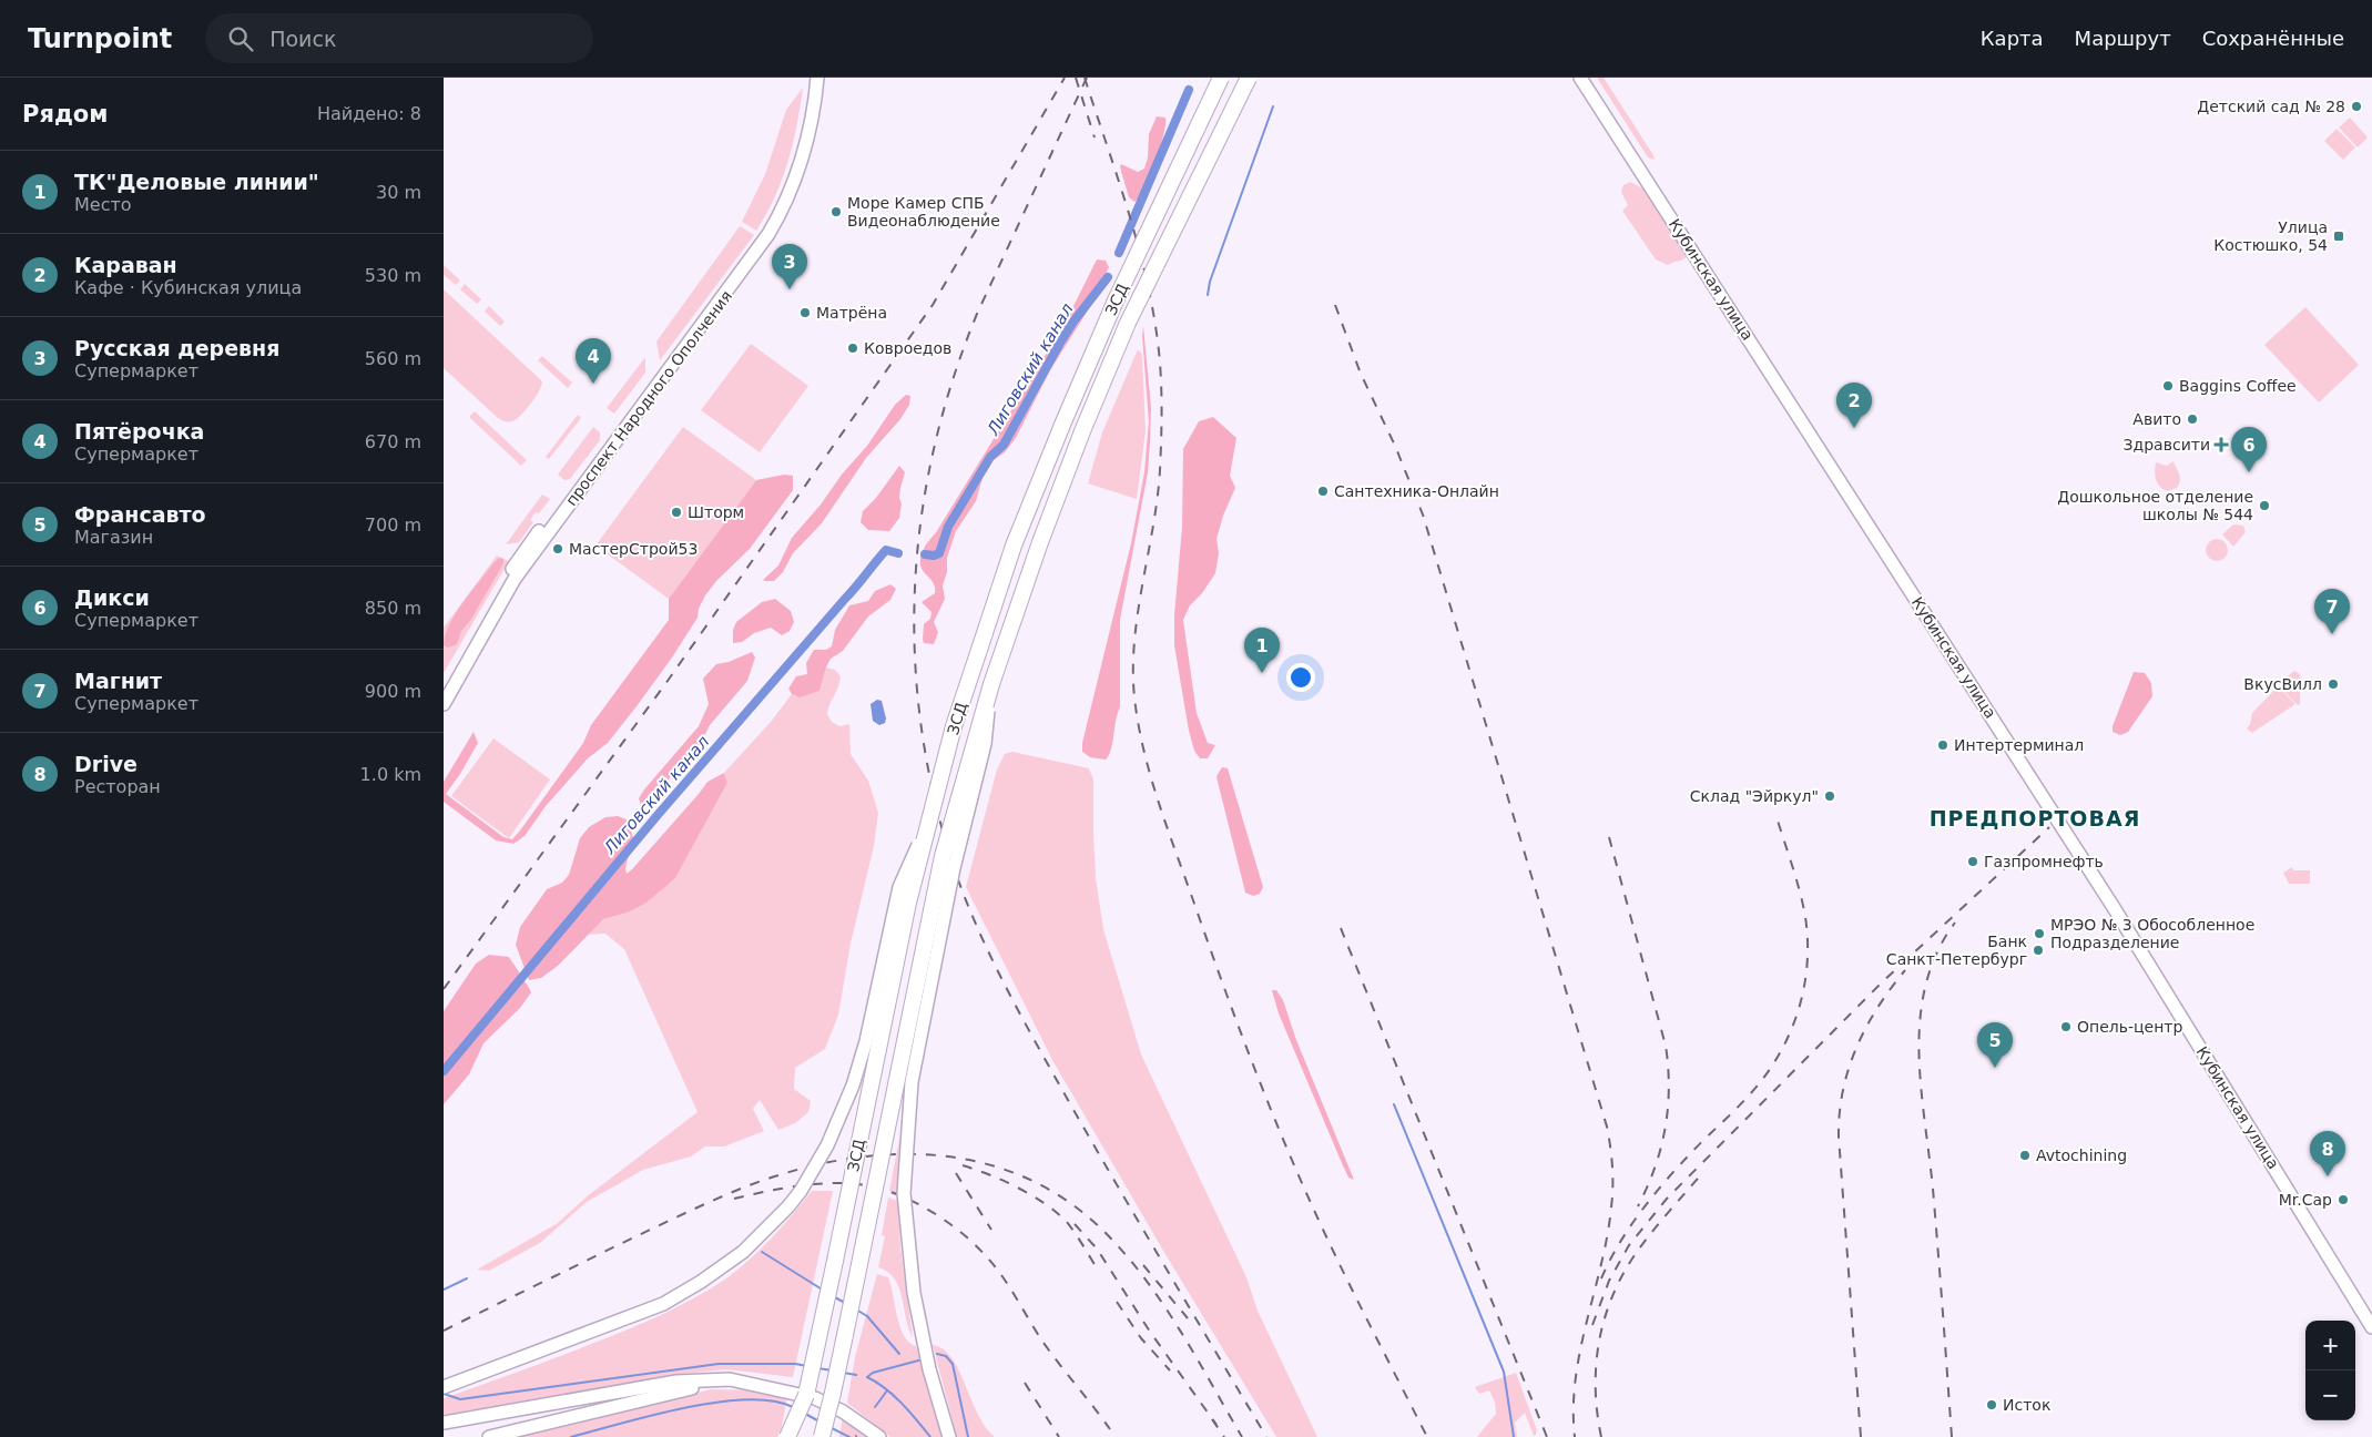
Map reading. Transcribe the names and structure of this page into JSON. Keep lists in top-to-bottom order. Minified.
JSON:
{"streets":{"highway":["ЗСД"],"main road":["Кубинская улица","проспект Народного Ополчения"]},"districts":["ПРЕДПОРТОВАЯ"],"water":["Лиговский канал"],"places":{"other":["Детский сад № 28","Море Камер СПБ Видеонаблюдение","Матрёна","Ковроедов","Baggins Coffee","Авито","Сантехника-Онлайн","Дошкольное отделение школы № 544","Шторм","МастерСтрой53","ВкусВилл","Интертерминал","Склад \"Эйркул\"","Газпромнефть","МРЭО № 3 Обособленное Подразделение","Банк Санкт-Петербург","Опель-центр","Avtochining","Mr.Cap","Исток"],"transit":["Улица Костюшко, 54"],"health":["Здравсити"]},"page":{"header":"Turnpoint","search":"Поиск","nav":["Карта","Маршрут","Сохранённые"],"heading":["Рядом","Найдено: 8"],"list":[{"mark":"1","name":"ТК\"Деловые линии\"","note":"Место","value":"30 m"},{"mark":"2","name":"Караван","note":"Кафе · Кубинская улица","value":"530 m"},{"mark":"3","name":"Русская деревня","note":"Супермаркет","value":"560 m"},{"mark":"4","name":"Пятёрочка","note":"Супермаркет","value":"670 m"},{"mark":"5","name":"Франсавто","note":"Магазин","value":"700 m"},{"mark":"6","name":"Дикси","note":"Супермаркет","value":"850 m"},{"mark":"7","name":"Магнит","note":"Супермаркет","value":"900 m"},{"mark":"8","name":"Drive","note":"Ресторан","value":"1.0 km"}],"pins":["3","4","2","6","7","1","5","8"],"map_buttons":["+","−"]}}
